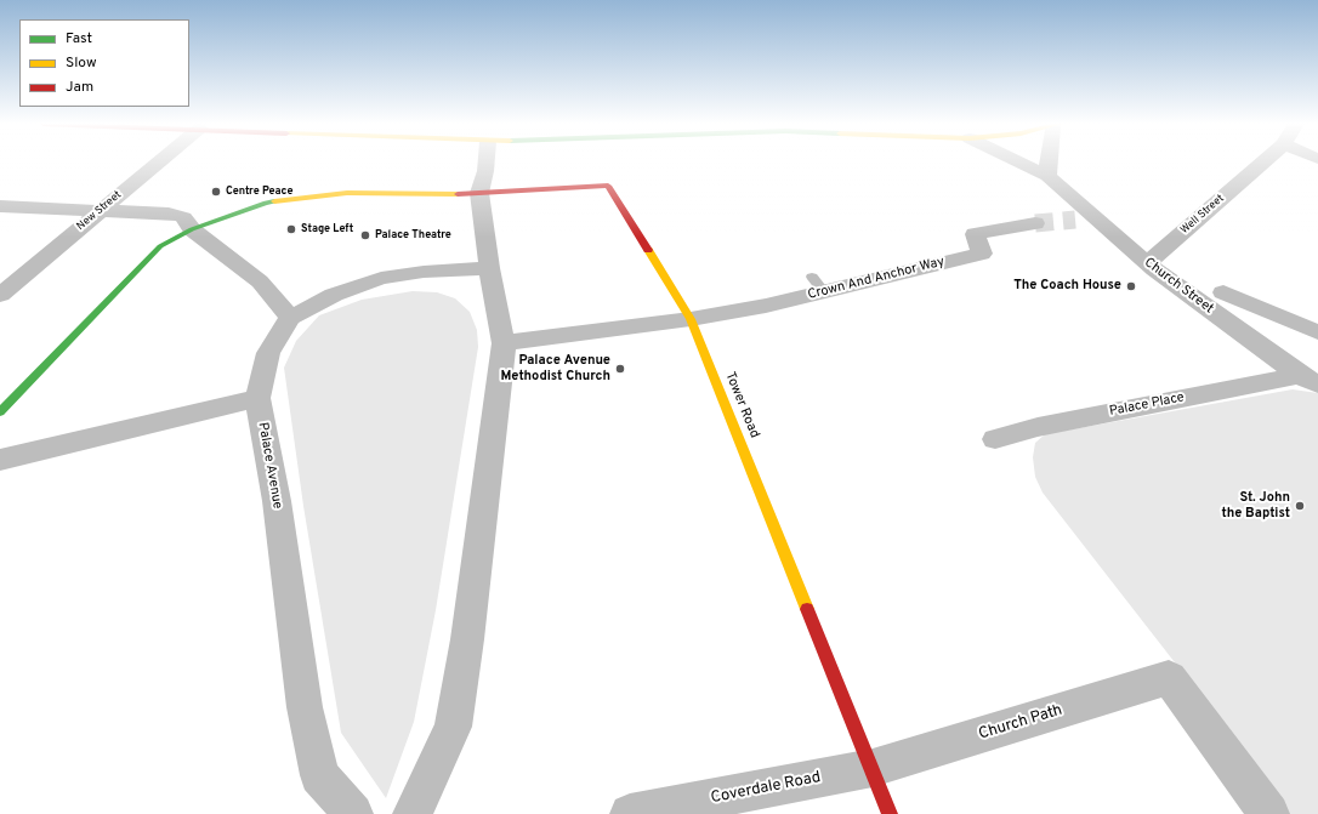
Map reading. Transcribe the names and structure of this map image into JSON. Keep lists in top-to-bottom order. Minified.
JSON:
{"streets":{"street":["New Street","Well Street","Crown And Anchor Way","Church Street","Tower Road","Palace Place","Palace Avenue","Church Path","Coverdale Road"]},"crossings":[["Well Street","Church Street"],["Crown And Anchor Way","Tower Road"],["Church Street","Palace Place"],["Tower Road","Church Path"],["Tower Road","Coverdale Road"],["Church Path","Coverdale Road"]],"places":["Centre Peace","Stage Left","Palace Theatre","The Coach House","Palace Avenue Methodist Church","St. John the Baptist"],"legend":["Fast","Slow","Jam"]}
